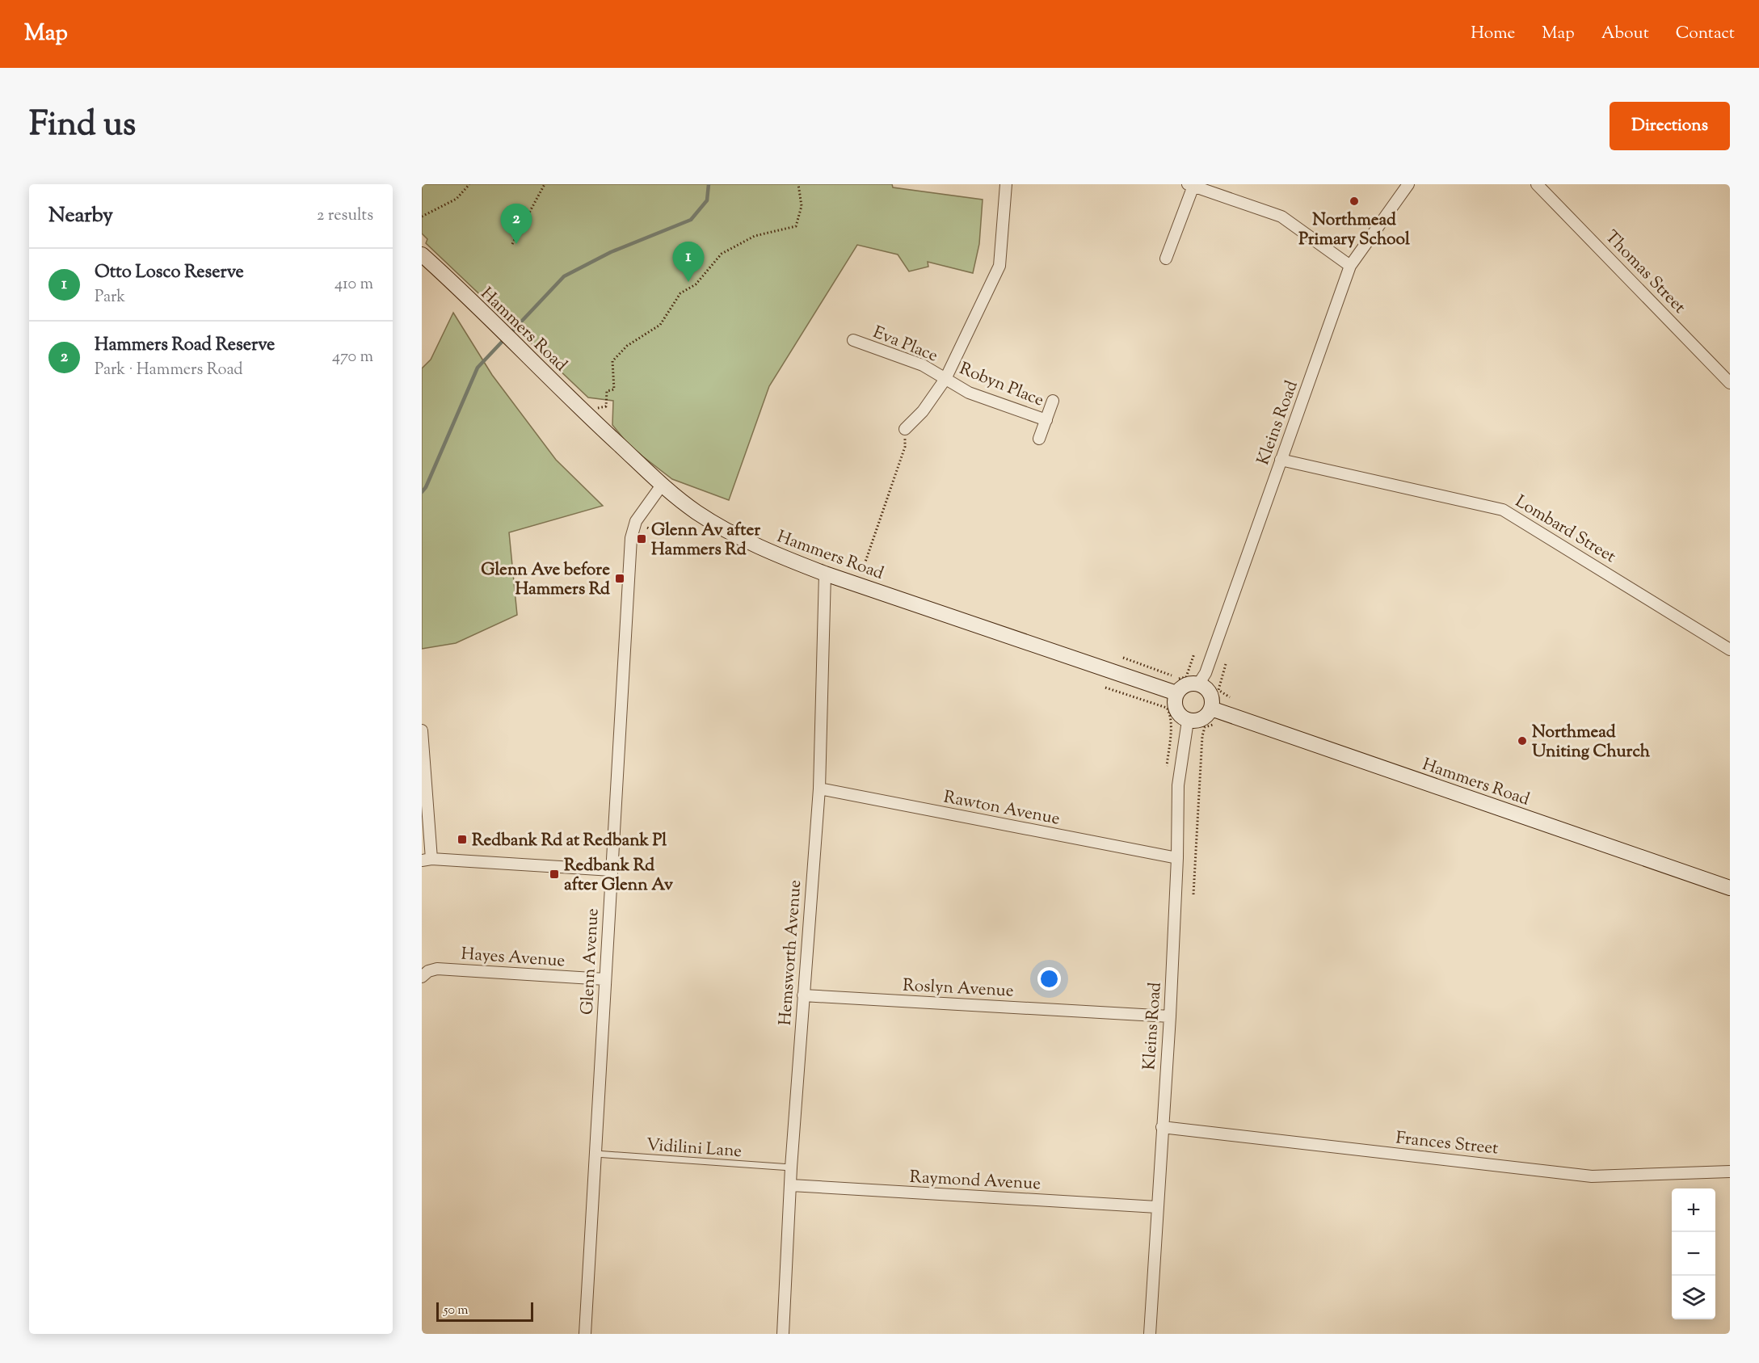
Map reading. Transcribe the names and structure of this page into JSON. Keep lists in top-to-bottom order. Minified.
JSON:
{"streets":{"street":["Thomas Street","Hammers Road","Eva Place","Robyn Place","Kleins Road","Lombard Street","Rawton Avenue","Hemsworth Avenue","Hayes Avenue","Glenn Avenue","Roslyn Avenue","Frances Street","Raymond Avenue"],"lane":["Vidilini Lane"]},"crossings":[["Hammers Road","Kleins Road"],["Hammers Road","Hemsworth Avenue"],["Hammers Road","Glenn Avenue"],["Eva Place","Robyn Place"],["Kleins Road","Lombard Street"],["Kleins Road","Rawton Avenue"],["Kleins Road","Roslyn Avenue"],["Kleins Road","Frances Street"],["Kleins Road","Raymond Avenue"],["Rawton Avenue","Hemsworth Avenue"],["Hemsworth Avenue","Roslyn Avenue"],["Hemsworth Avenue","Vidilini Lane"],["Hemsworth Avenue","Raymond Avenue"],["Hayes Avenue","Glenn Avenue"],["Glenn Avenue","Vidilini Lane"]],"places":{"other":["Northmead Primary School","Northmead Uniting Church"],"transit":["Glenn Av after Hammers Rd","Glenn Ave before Hammers Rd","Redbank Rd at Redbank Pl","Redbank Rd after Glenn Av"]},"scale_bar":"50 m","page":{"header":"Map","nav":["Home","Map","About","Contact"],"title":"Find us","buttons":"Directions","heading":["Nearby","2 results"],"pins":["2","1"],"list":[{"mark":"1","name":"Otto Losco Reserve","note":"Park","value":"410 m"},{"mark":"2","name":"Hammers Road Reserve","note":"Park · Hammers Road","value":"470 m"}],"map_buttons":["+","−"],"scale":"50 m"}}
